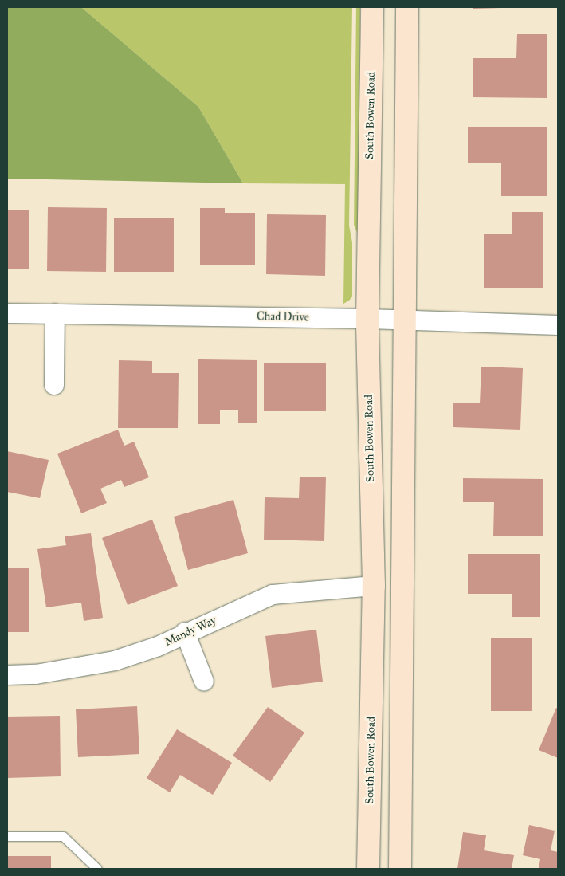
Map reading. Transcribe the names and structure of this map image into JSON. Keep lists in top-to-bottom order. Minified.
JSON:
{"streets":{"main road":["South Bowen Road"],"street":["Chad Drive","Mandy Way"]},"crossings":[["South Bowen Road","Chad Drive"],["South Bowen Road","Mandy Way"]]}
